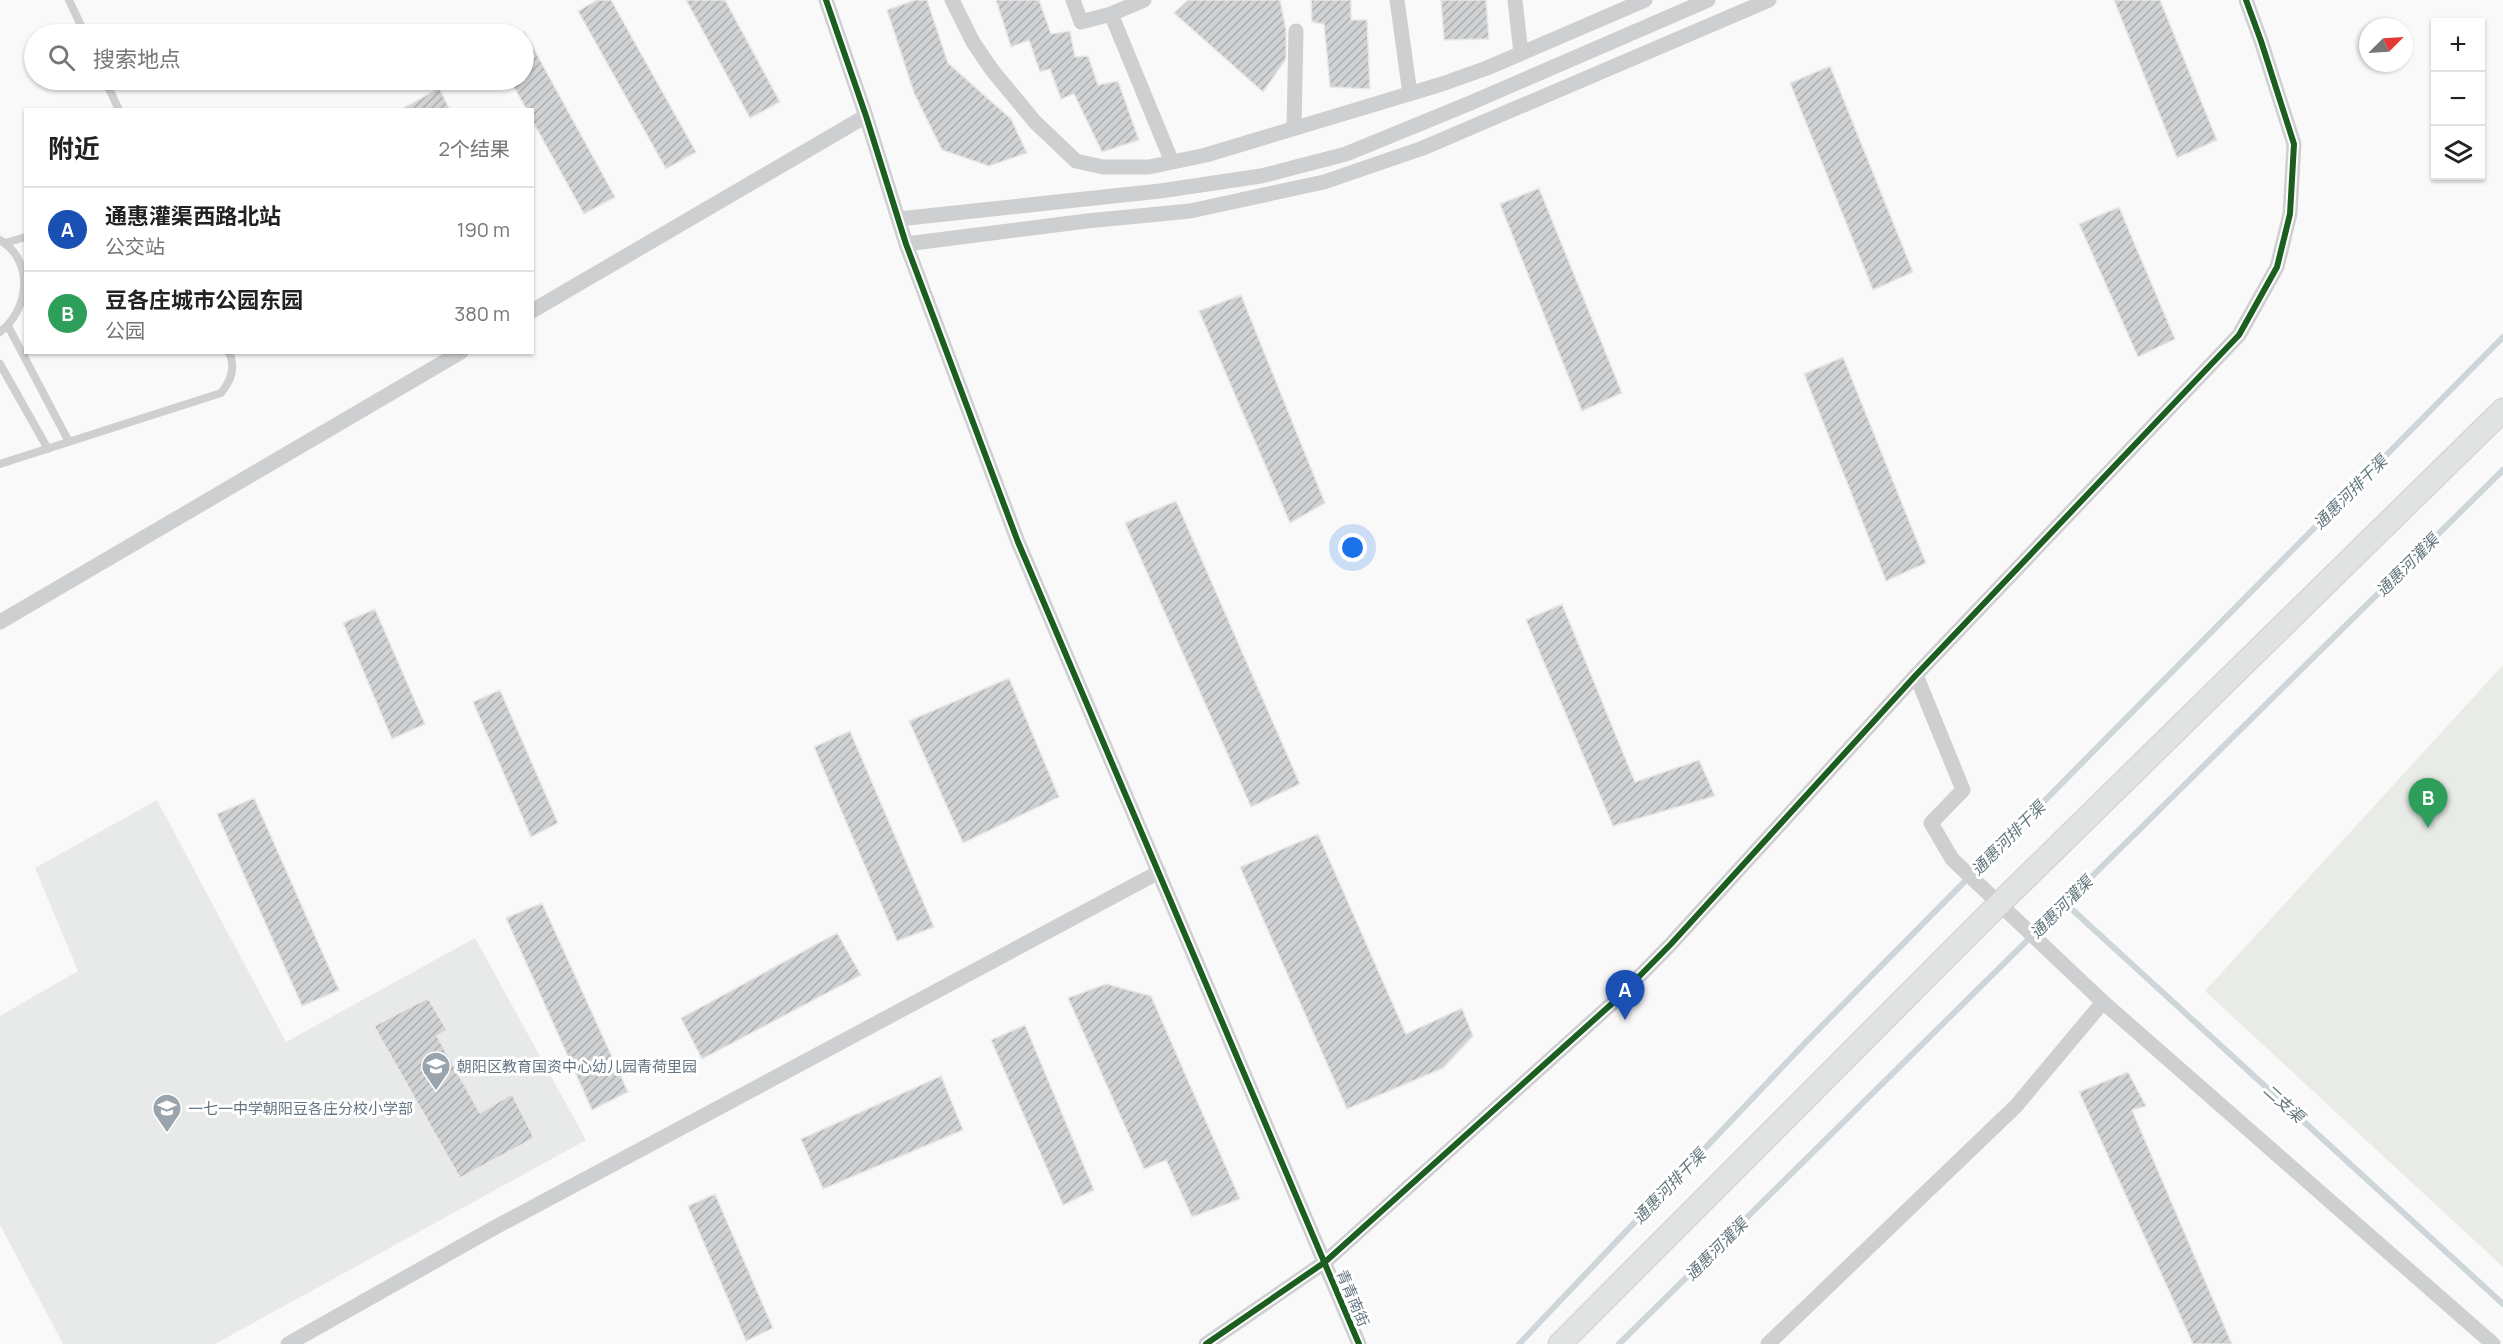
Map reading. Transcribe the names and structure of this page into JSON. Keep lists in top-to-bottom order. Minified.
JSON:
{"streets":{"street":["青青南街"]},"water":["通惠河排干渠","通惠河灌渠","二支渠"],"places":{"school or university":["朝阳区教育国资中心幼儿园青荷里园","一七一中学朝阳豆各庄分校小学部"]},"north":"top right","page":{"map_buttons":["+","−"],"search":"搜索地点","heading":["附近","2个结果"],"list":[{"mark":"A","name":"通惠灌渠西路北站","note":"公交站","value":"190 m"},{"mark":"B","name":"豆各庄城市公园东园","note":"公园","value":"380 m"}],"pins":["B","A"]}}
